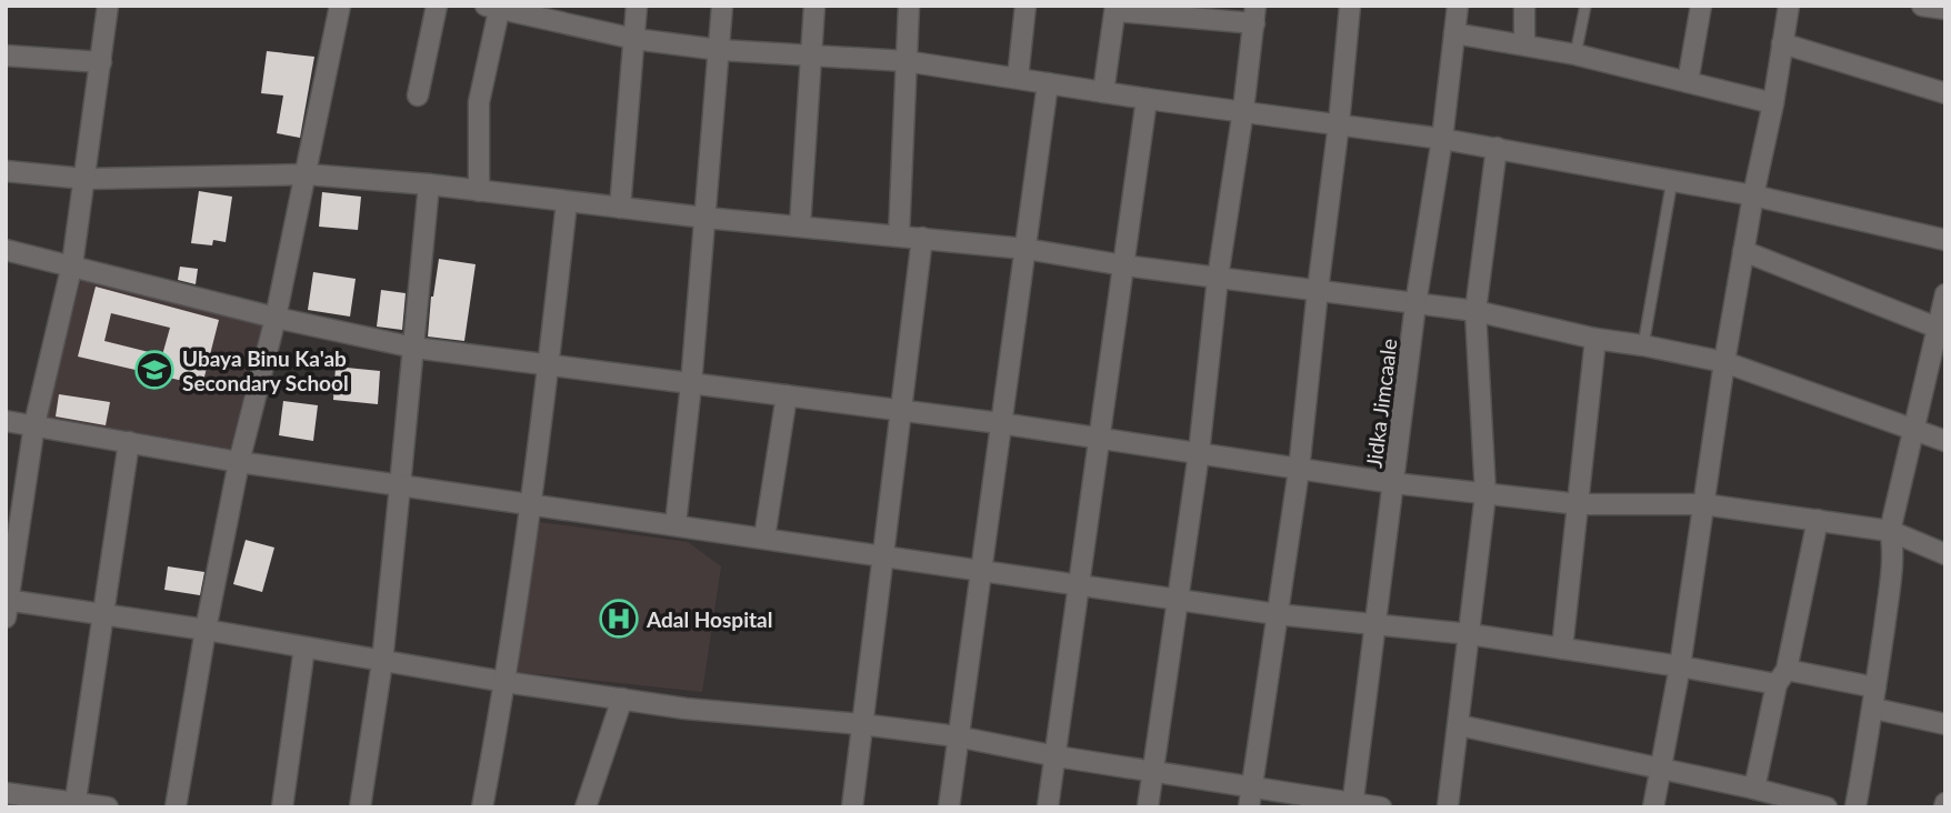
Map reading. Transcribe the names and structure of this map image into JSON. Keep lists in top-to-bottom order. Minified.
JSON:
{"streets":{"street":["Jidka Jimcaale"]},"places":{"school or university":["Ubaya Binu Ka'ab Secondary School"],"hospital":["Adal Hospital"]}}
